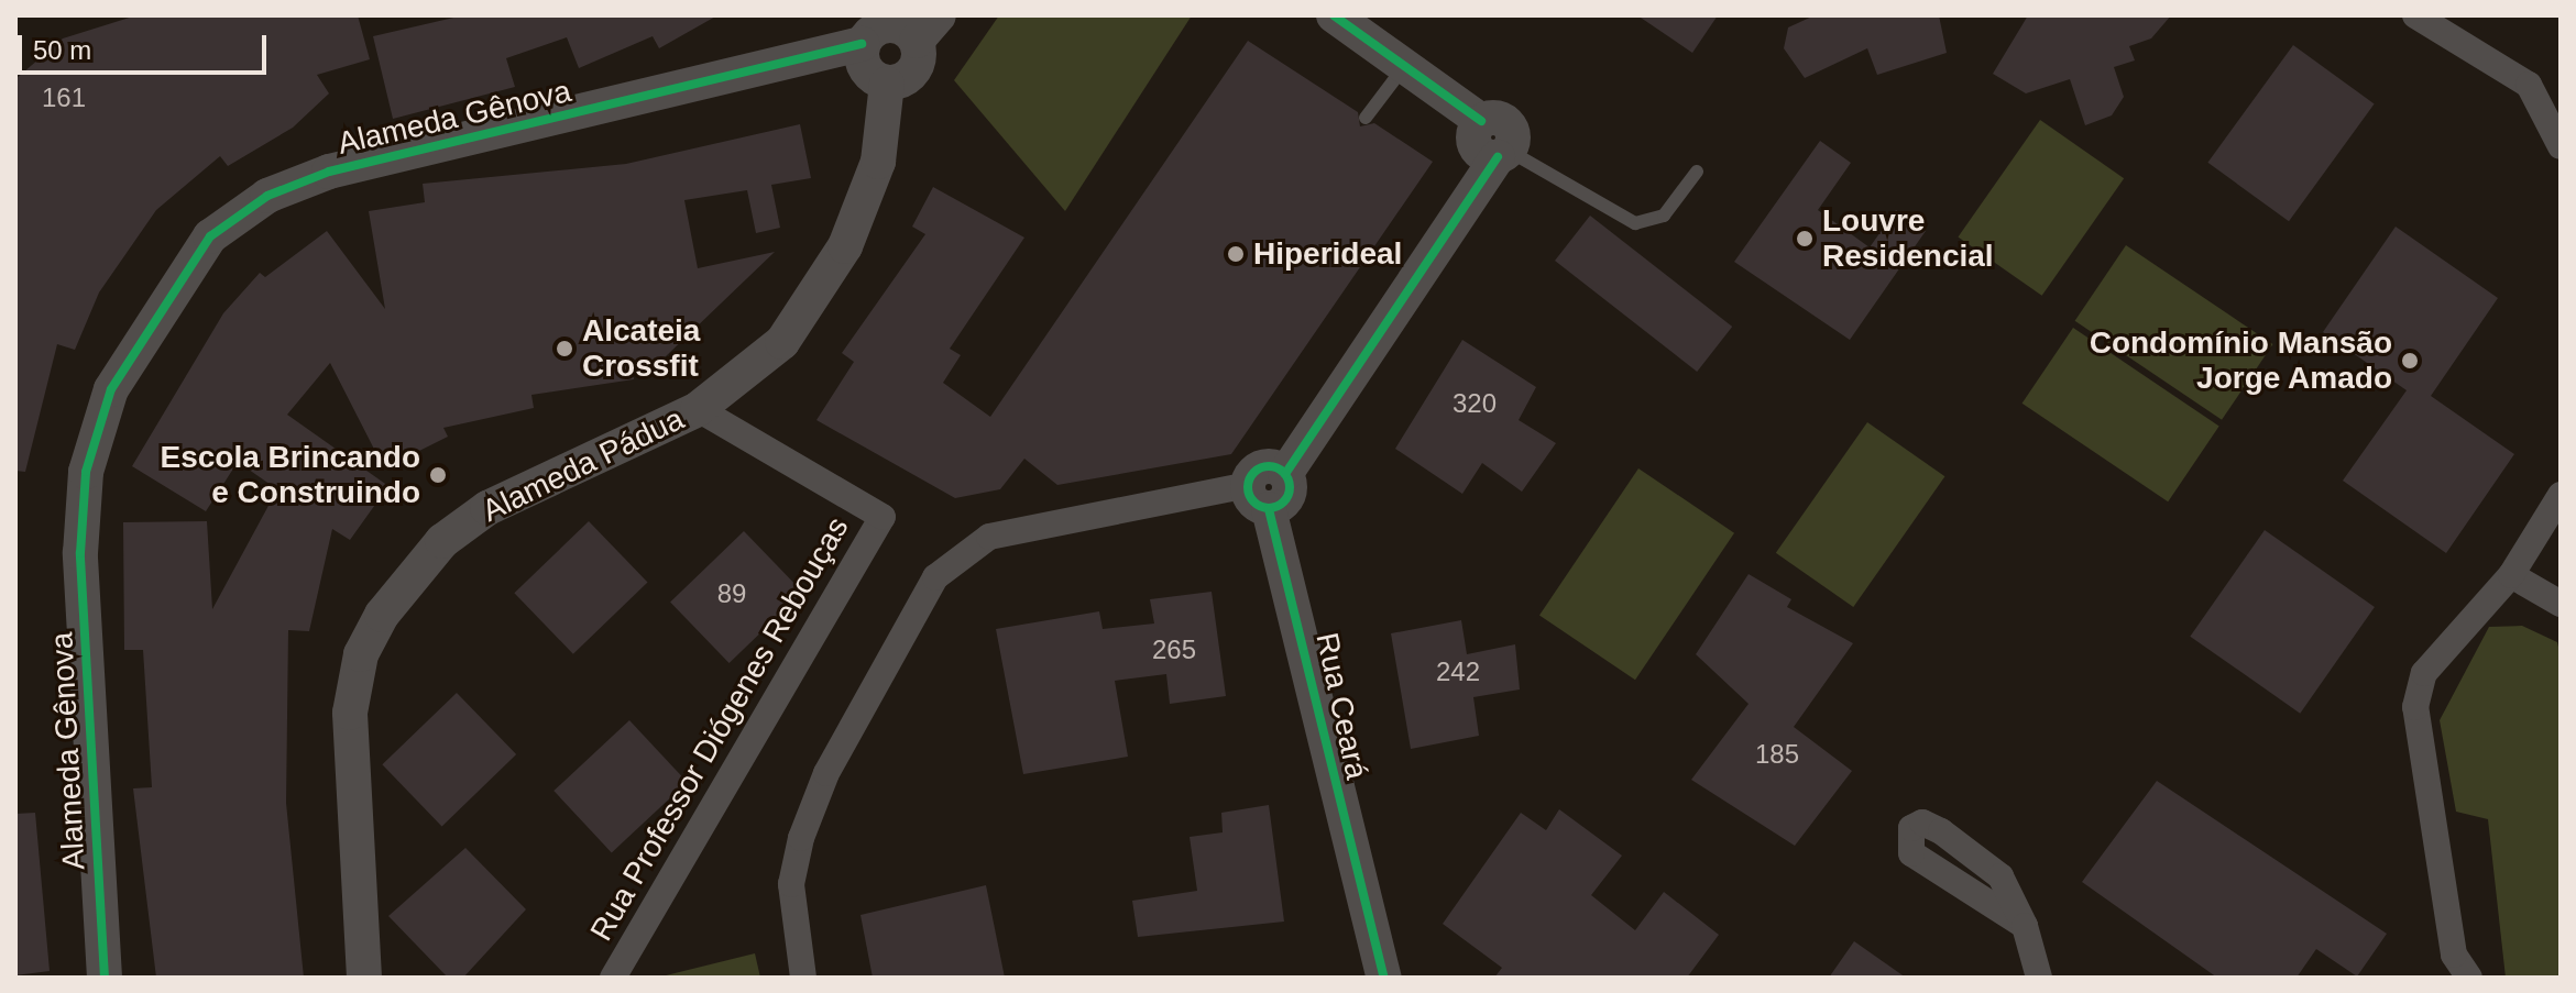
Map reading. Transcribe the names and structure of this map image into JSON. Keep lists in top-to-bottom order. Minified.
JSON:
{"streets":{"street":["Alameda Gênova","Alameda Pádua","Rua Ceará","Rua Professor Diógenes Rebouças"]},"crossings":[["Alameda Pádua","Rua Professor Diógenes Rebouças"]],"places":["Louvre Residencial","Hiperideal","Alcateia Crossfit","Condomínio Mansão Jorge Amado","Escola Brincando e Construindo"],"house_numbers":["161","320","89","265","242","185"],"scale_bar":"50 m"}
